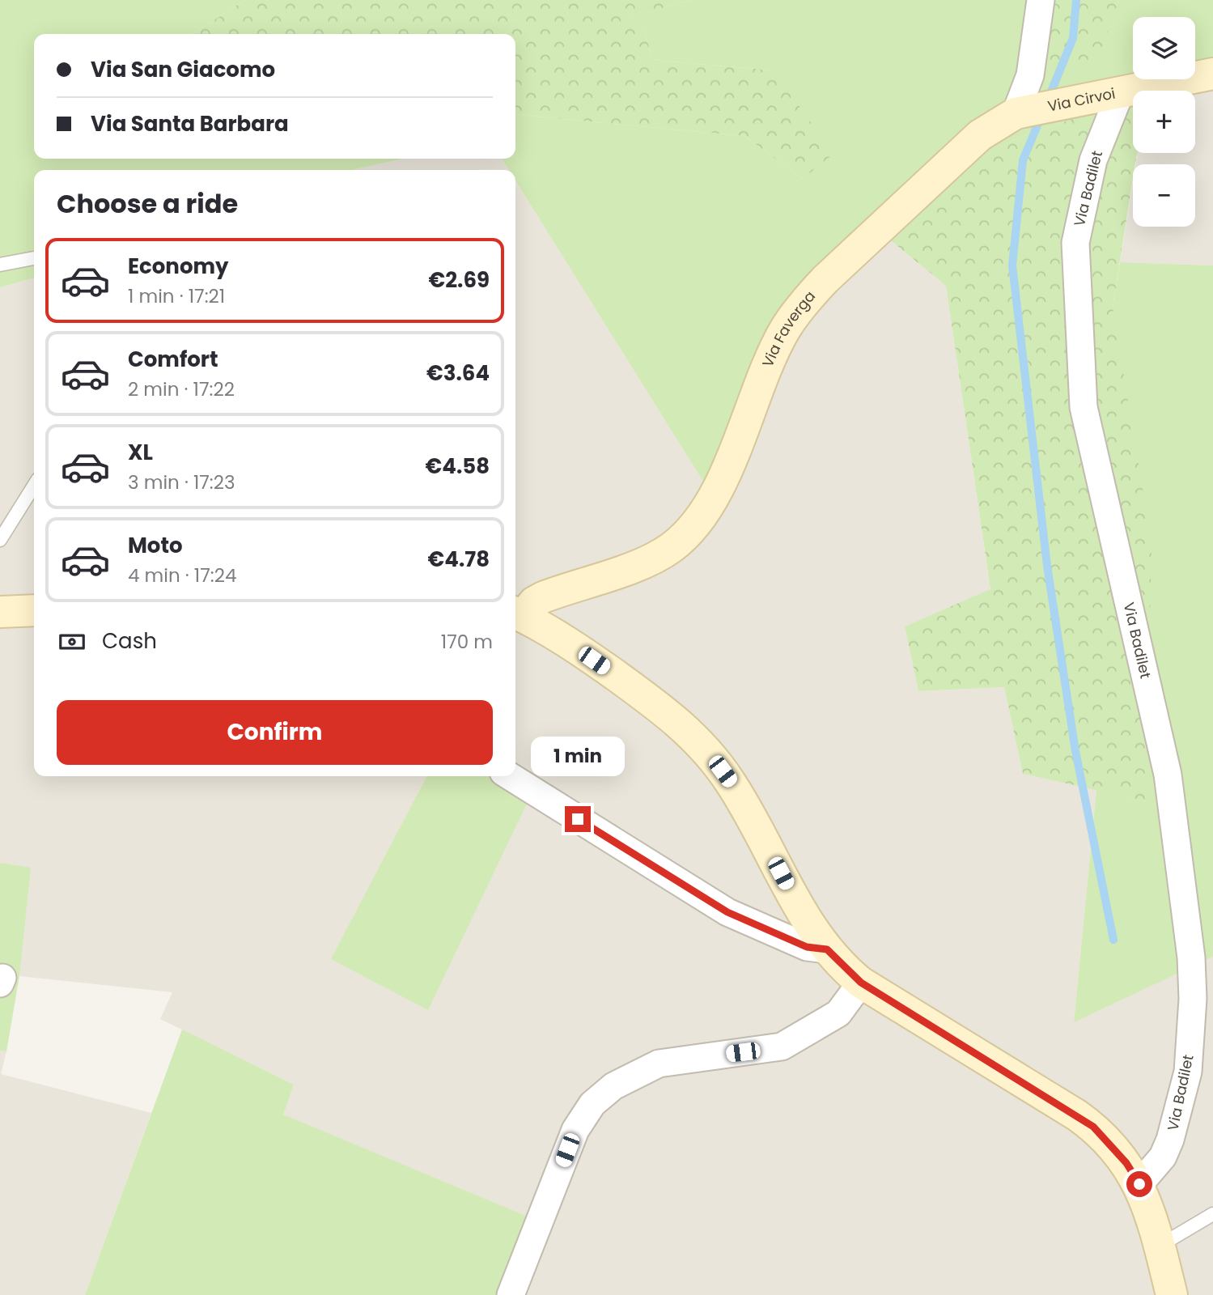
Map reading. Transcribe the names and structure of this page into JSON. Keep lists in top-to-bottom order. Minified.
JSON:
{"streets":{"street":["Via Cirvoi","Via Badilet","Via Faverga"]},"crossings":[["Via Cirvoi","Via Badilet"],["Via Cirvoi","Via Faverga"]],"page":{"map_buttons":["+","−"],"banner":["Via San Giacomo","Via Santa Barbara"],"heading":"Choose a ride","list":[{"name":"Economy","note":"1 min · 17:21","value":"€2.69"},{"name":"Comfort","note":"2 min · 17:22","value":"€3.64"},{"name":"XL","note":"3 min · 17:23","value":"€4.58"},{"name":"Moto","note":"4 min · 17:24","value":"€4.78"}],"pay":["Cash","170 m"],"buttons":"Confirm","bubble":"1 min"}}
